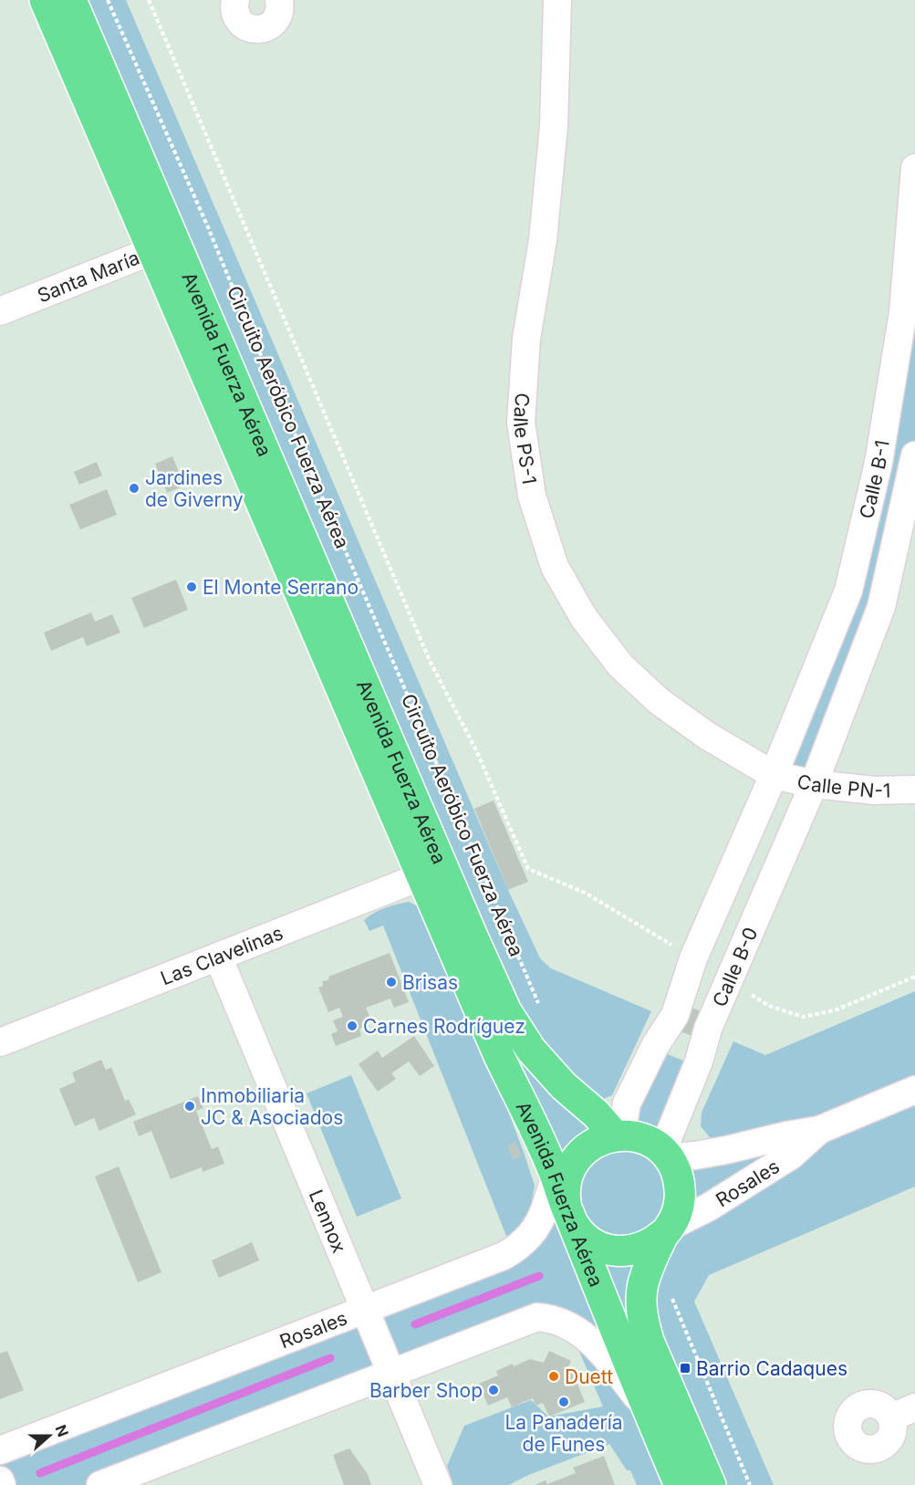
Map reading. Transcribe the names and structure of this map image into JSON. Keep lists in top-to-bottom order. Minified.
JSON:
{"streets":{"main road":["Avenida Fuerza Aérea"],"street":["Santa María","Calle PS-1","Calle B-1","Calle PN-1","Las Clavelinas","Calle B-0","Rosales","Lennox"],"path":["Circuito Aeróbico Fuerza Aérea"]},"crossings":[["Santa María","Avenida Fuerza Aérea"],["Avenida Fuerza Aérea","Las Clavelinas"],["Avenida Fuerza Aérea","Calle B-0"],["Avenida Fuerza Aérea","Rosales"],["Calle PS-1","Calle B-1"],["Calle PS-1","Calle PN-1"],["Calle PS-1","Calle B-0"],["Calle B-1","Calle PN-1"],["Calle B-1","Calle B-0"],["Calle PN-1","Calle B-0"],["Las Clavelinas","Lennox"],["Calle B-0","Rosales"],["Rosales","Lennox"]],"places":{"other":["Jardines de Giverny","El Monte Serrano","Brisas","Carnes Rodríguez","Inmobiliaria JC & Asociados","Duett","Barber Shop","La Panadería de Funes"],"transit":["Barrio Cadaques"]},"north":"right"}
